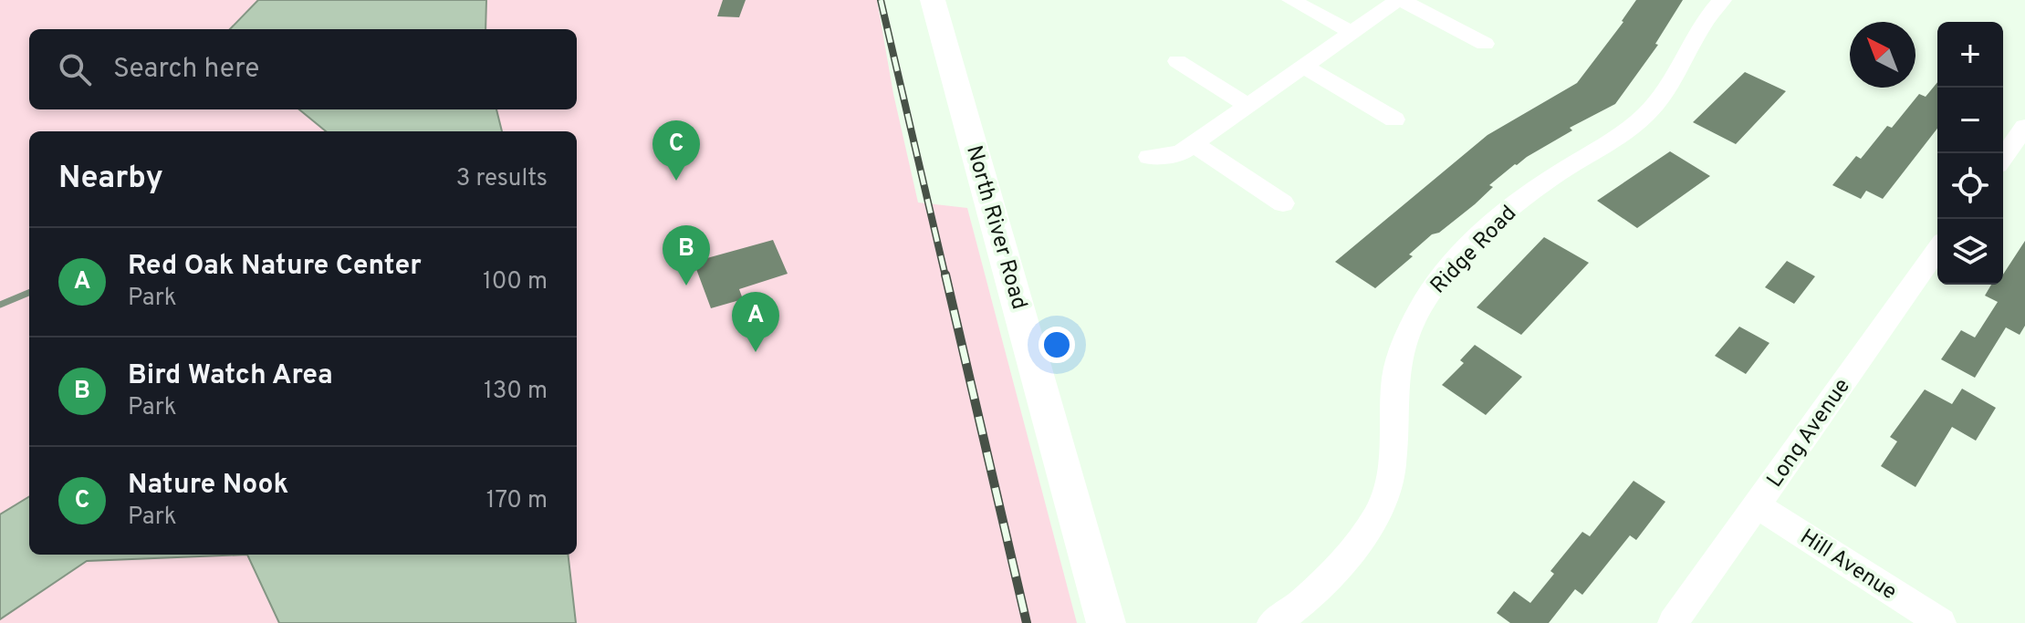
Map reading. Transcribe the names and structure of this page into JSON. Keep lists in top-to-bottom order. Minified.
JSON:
{"streets":{"main road":["North River Road"],"street":["Ridge Road","Long Avenue","Hill Avenue"]},"crossings":[["Long Avenue","Hill Avenue"]],"north":"top left","page":{"map_buttons":["+","−"],"search":"Search here","pins":["C","B","A"],"heading":["Nearby","3 results"],"list":[{"mark":"A","name":"Red Oak Nature Center","note":"Park","value":"100 m"},{"mark":"B","name":"Bird Watch Area","note":"Park","value":"130 m"},{"mark":"C","name":"Nature Nook","note":"Park","value":"170 m"}]}}
